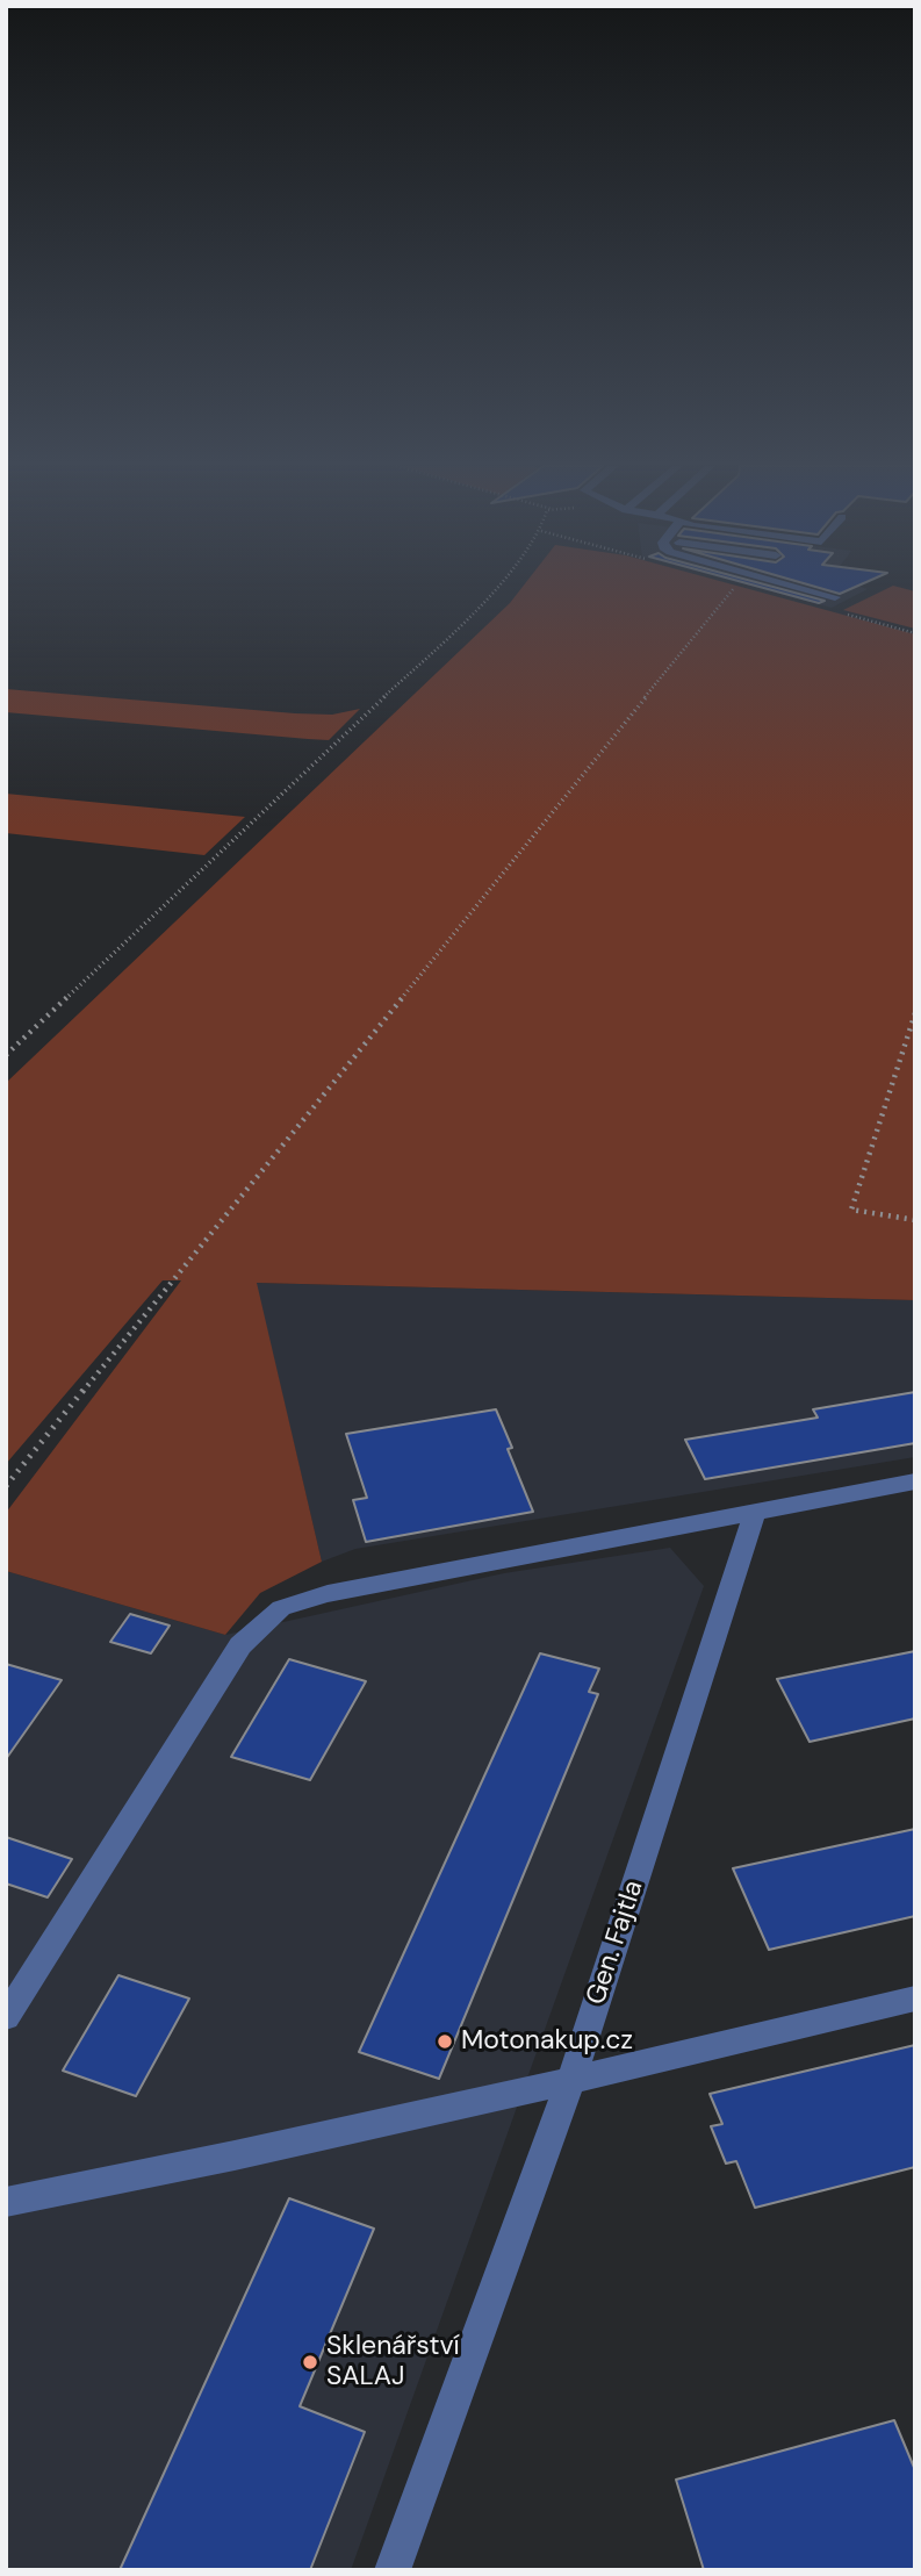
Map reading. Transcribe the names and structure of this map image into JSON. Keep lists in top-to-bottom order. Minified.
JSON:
{"streets":{"street":["Gen. Fajtla"]},"places":["Motonakup.cz","Sklenářství SALAJ"]}
